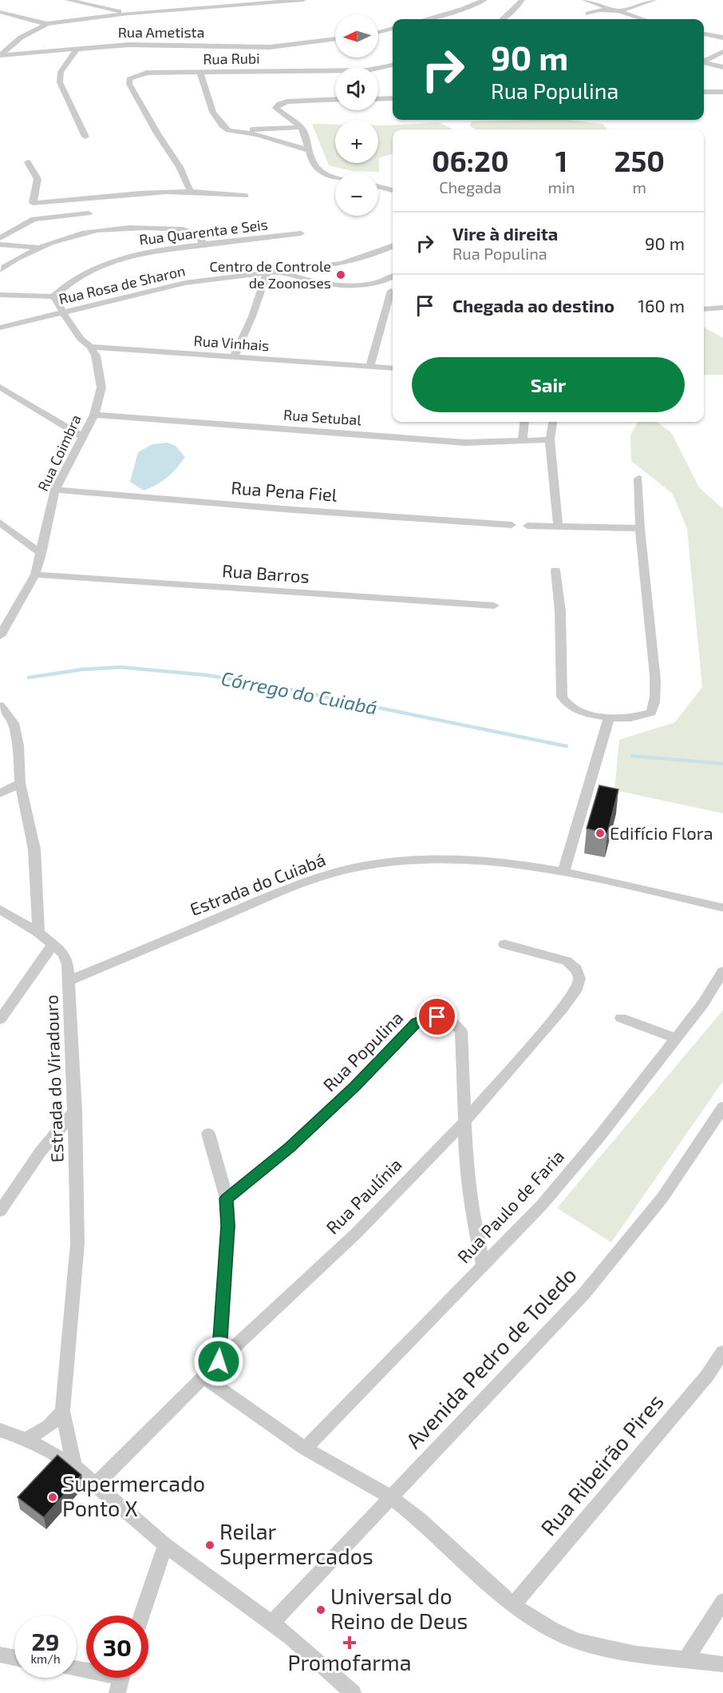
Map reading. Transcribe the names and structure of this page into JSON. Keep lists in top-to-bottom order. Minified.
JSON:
{"streets":{"street":["Rua Ametista","Rua Rubi","Rua Quarenta e Seis","Rua Rosa de Sharon","Rua Vinhais","Rua Setubal","Rua Coimbra","Rua Pena Fiel","Rua Barros","Estrada do Cuiabá","Rua Populina","Estrada do Viradouro","Rua Paulínia","Rua Paulo de Faria","Avenida Pedro de Toledo","Rua Ribeirão Pires"]},"crossings":[["Rua Rosa de Sharon","Rua Coimbra"],["Rua Vinhais","Rua Coimbra"],["Rua Setubal","Rua Coimbra"],["Rua Coimbra","Rua Pena Fiel"],["Rua Coimbra","Rua Barros"],["Estrada do Cuiabá","Estrada do Viradouro"],["Rua Populina","Rua Paulínia"],["Rua Populina","Rua Paulo de Faria"]],"water":["Córrego do Cuiabá"],"places":{"other":["Centro de Controle de Zoonoses","Edifício Flora","Supermercado Ponto X","Reilar Supermercados","Universal do Reino de Deus"],"health":["Promofarma"]},"north":"left","page":{"map_buttons":["+","−"],"turn":["90 m","Rua Populina"],"eta":["06:20","Chegada","1","min","250","m"],"list":[{"name":"Vire à direita","note":"Rua Populina","value":"90 m"},{"name":"Chegada ao destino","value":"160 m"}],"buttons":"Sair","speed":"29 km/h","limit":"30"}}
